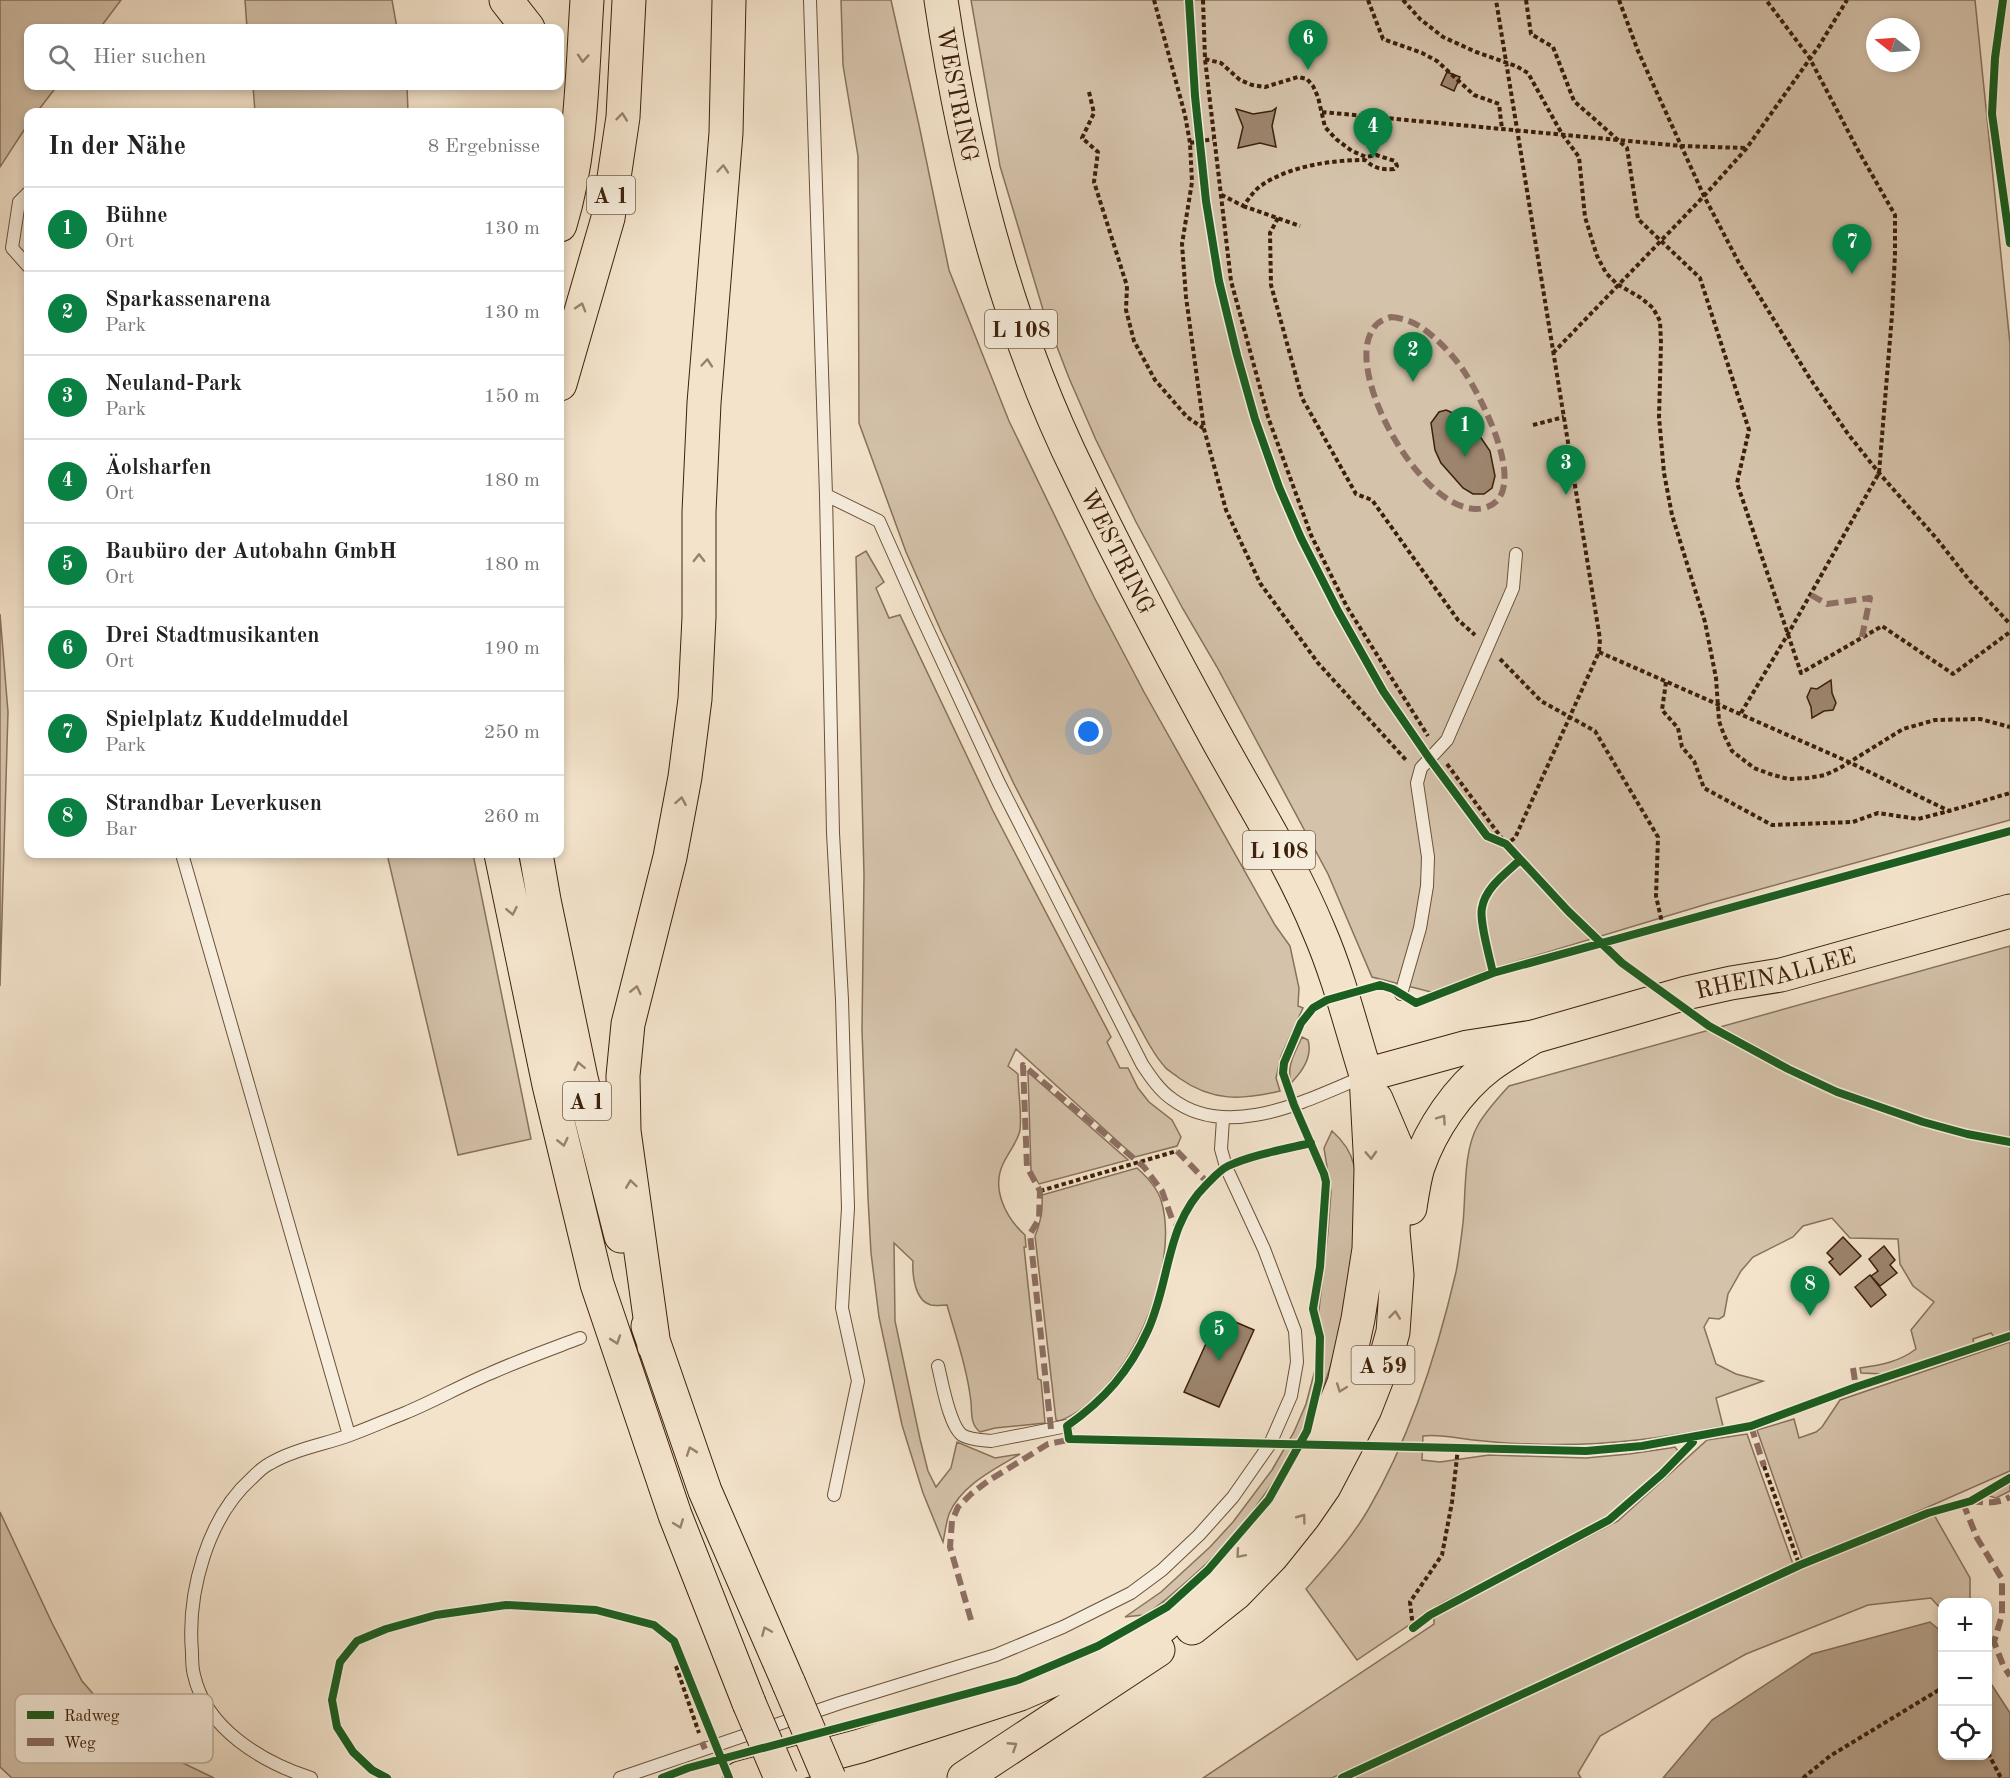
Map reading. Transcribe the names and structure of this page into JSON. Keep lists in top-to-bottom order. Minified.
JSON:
{"streets":{"main road":["WESTRING","A 1","L 108","RHEINALLEE","A 59"]},"crossings":[["WESTRING","RHEINALLEE"],["WESTRING","A 59"],["RHEINALLEE","A 59"]],"legend":["Radweg","Weg"],"north":"left","page":{"pins":["6","4","7","2","1","3","8","5"],"search":"Hier suchen","heading":["In der Nähe","8 Ergebnisse"],"list":[{"mark":"1","name":"Bühne","note":"Ort","value":"130 m"},{"mark":"2","name":"Sparkassenarena","note":"Park","value":"130 m"},{"mark":"3","name":"Neuland-Park","note":"Park","value":"150 m"},{"mark":"4","name":"Äolsharfen","note":"Ort","value":"180 m"},{"mark":"5","name":"Baubüro der Autobahn GmbH","note":"Ort","value":"180 m"},{"mark":"6","name":"Drei Stadtmusikanten","note":"Ort","value":"190 m"},{"mark":"7","name":"Spielplatz Kuddelmuddel","note":"Park","value":"250 m"},{"mark":"8","name":"Strandbar Leverkusen","note":"Bar","value":"260 m"}],"map_buttons":["+","−"]}}
